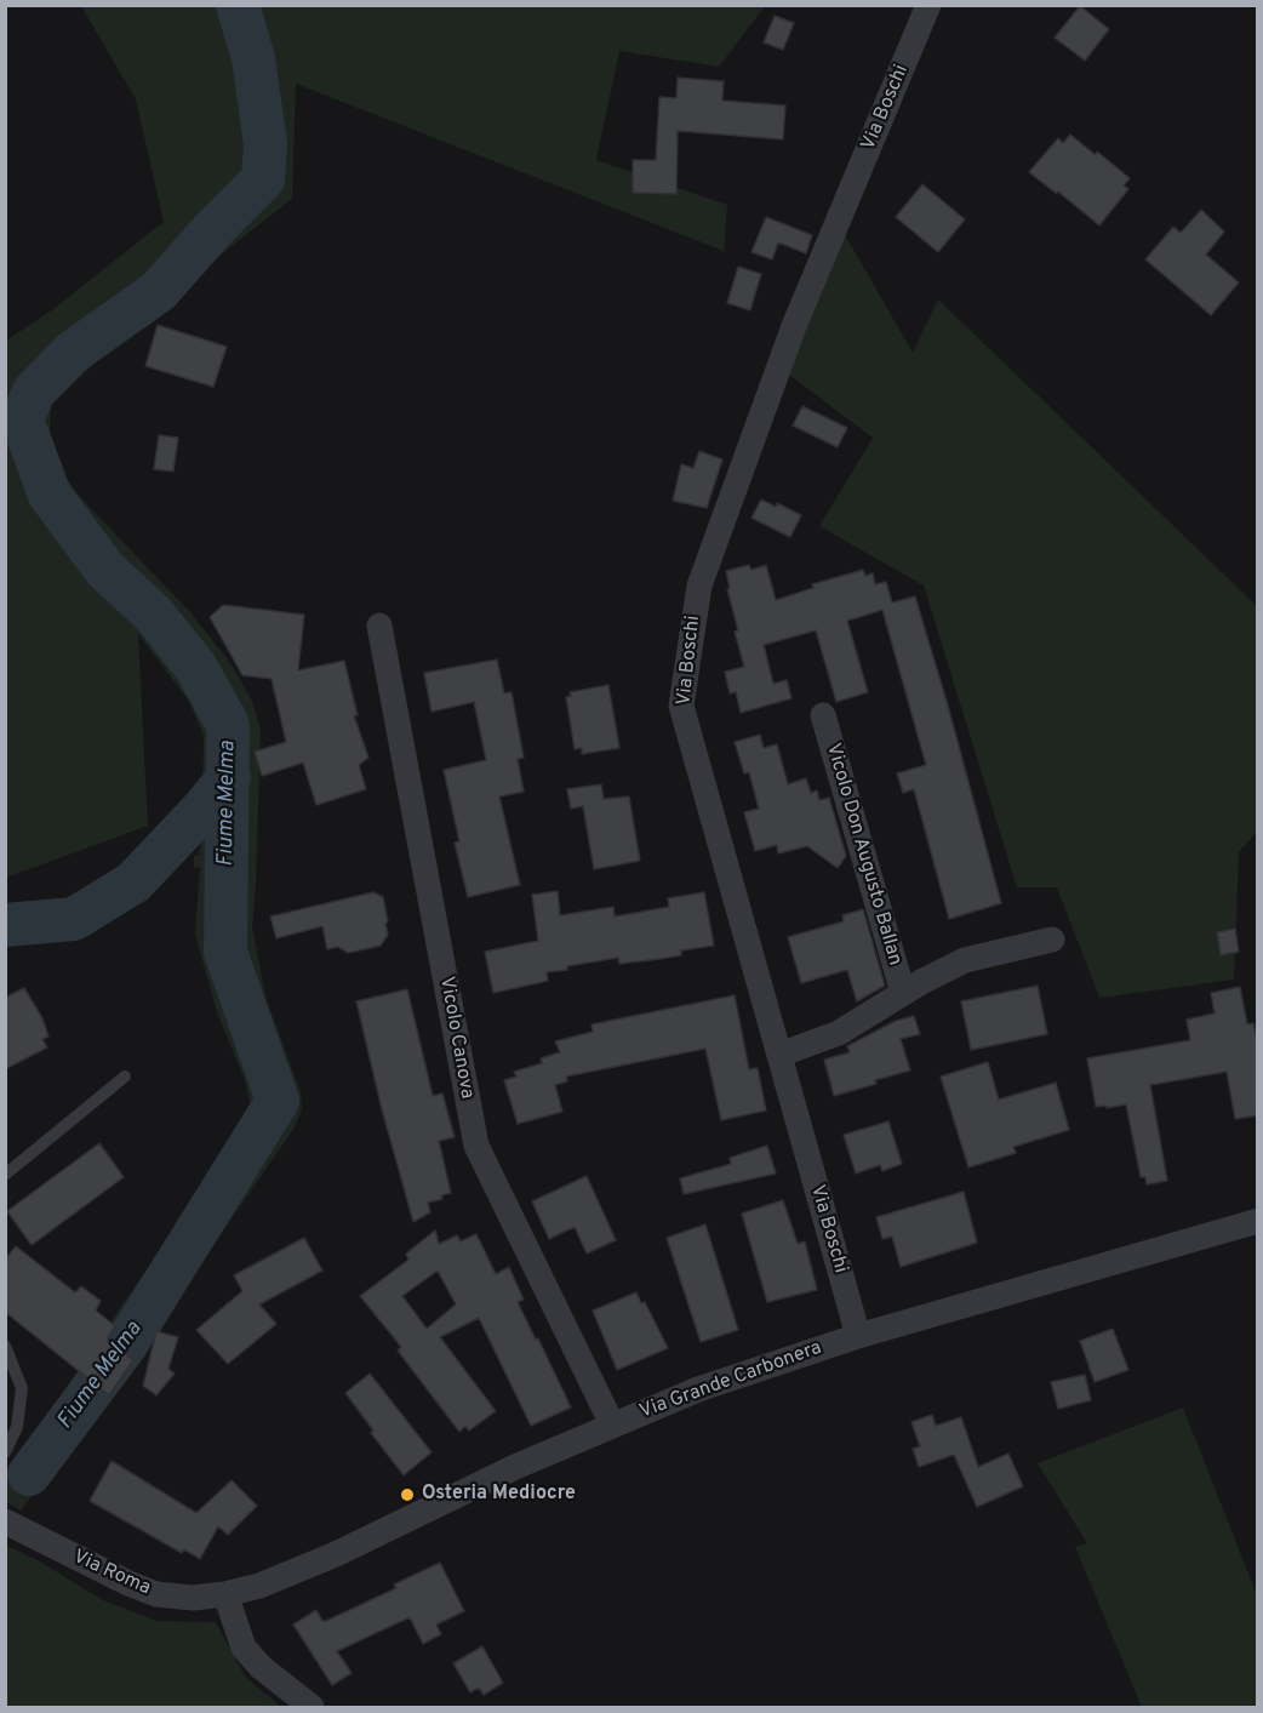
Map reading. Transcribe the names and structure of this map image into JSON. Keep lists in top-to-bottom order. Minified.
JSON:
{"streets":{"street":["Via Boschi","Vicolo Don Augusto Ballan","Vicolo Canova","Via Grande Carbonera","Via Roma"]},"crossings":[["Via Boschi","Vicolo Don Augusto Ballan"],["Via Boschi","Via Grande Carbonera"],["Vicolo Canova","Via Grande Carbonera"],["Via Grande Carbonera","Via Roma"]],"water":["Fiume Melma"],"places":["Osteria Mediocre"]}
